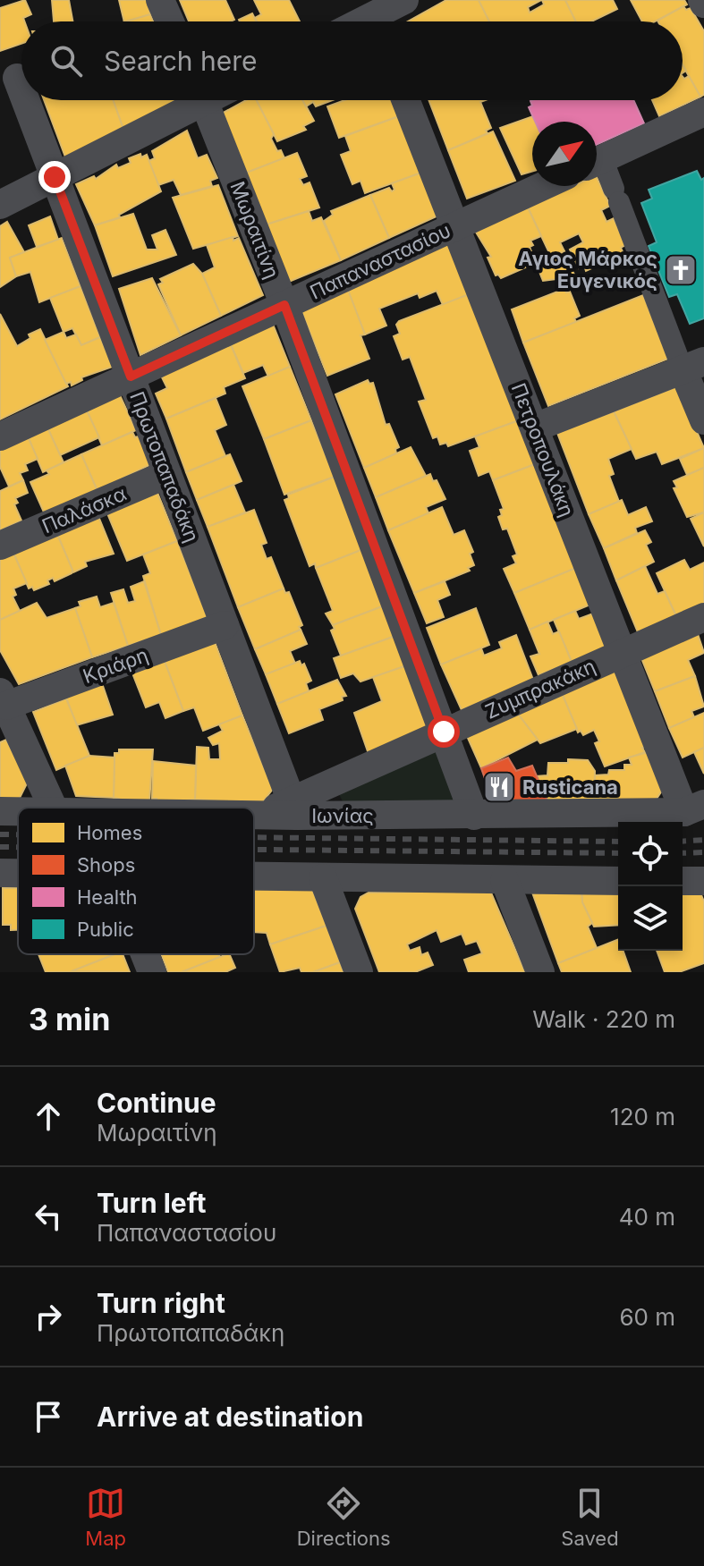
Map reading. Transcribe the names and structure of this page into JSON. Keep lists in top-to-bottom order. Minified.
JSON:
{"streets":{"street":["Μωραιτίνη","Παπαναστασίου","Πετροπουλάκη","Πρωτοπαπαδάκη","Παλάσκα","Κριάρη","Ζυμπρακάκη","Ιωνίας"]},"crossings":[["Μωραιτίνη","Παπαναστασίου"],["Μωραιτίνη","Ζυμπρακάκη"],["Μωραιτίνη","Ιωνίας"],["Παπαναστασίου","Πετροπουλάκη"],["Παπαναστασίου","Πρωτοπαπαδάκη"],["Πετροπουλάκη","Ζυμπρακάκη"],["Πετροπουλάκη","Ιωνίας"],["Πρωτοπαπαδάκη","Παλάσκα"],["Πρωτοπαπαδάκη","Κριάρη"],["Πρωτοπαπαδάκη","Ζυμπρακάκη"],["Πρωτοπαπαδάκη","Ιωνίας"],["Ζυμπρακάκη","Ιωνίας"]],"places":{"church":["Αγιος Μάρκος Ευγενικός"],"restaurant":["Rusticana"]},"legend":["Homes","Shops","Health","Public"],"north":"top right","page":{"search":"Search here","heading":["3 min","Walk · 220 m"],"list":[["Continue","Μωραιτίνη","120 m"],["Turn left","Παπαναστασίου","40 m"],["Turn right","Πρωτοπαπαδάκη","60 m"],"Arrive at destination"],"nav":["Map","Directions","Saved"]}}
